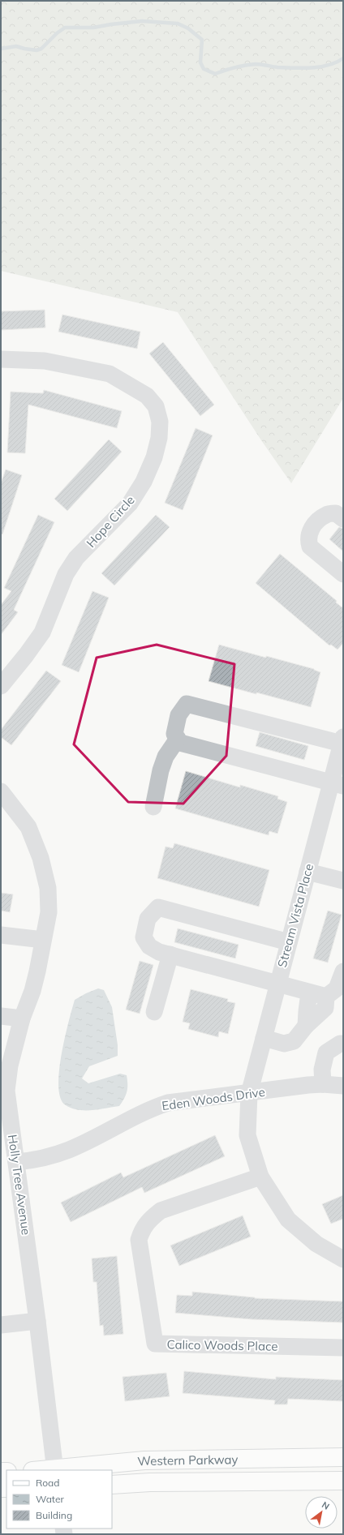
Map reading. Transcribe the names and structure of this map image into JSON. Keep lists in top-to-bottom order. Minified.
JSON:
{"streets":{"main road":["Western Parkway"],"street":["Hope Circle","Stream Vista Place","Eden Woods Drive","Holly Tree Avenue","Calico Woods Place"]},"crossings":[["Stream Vista Place","Eden Woods Drive"],["Stream Vista Place","Calico Woods Place"],["Eden Woods Drive","Holly Tree Avenue"],["Holly Tree Avenue","Western Parkway"]],"legend":["Road","Water","Building"],"north":"top right"}
